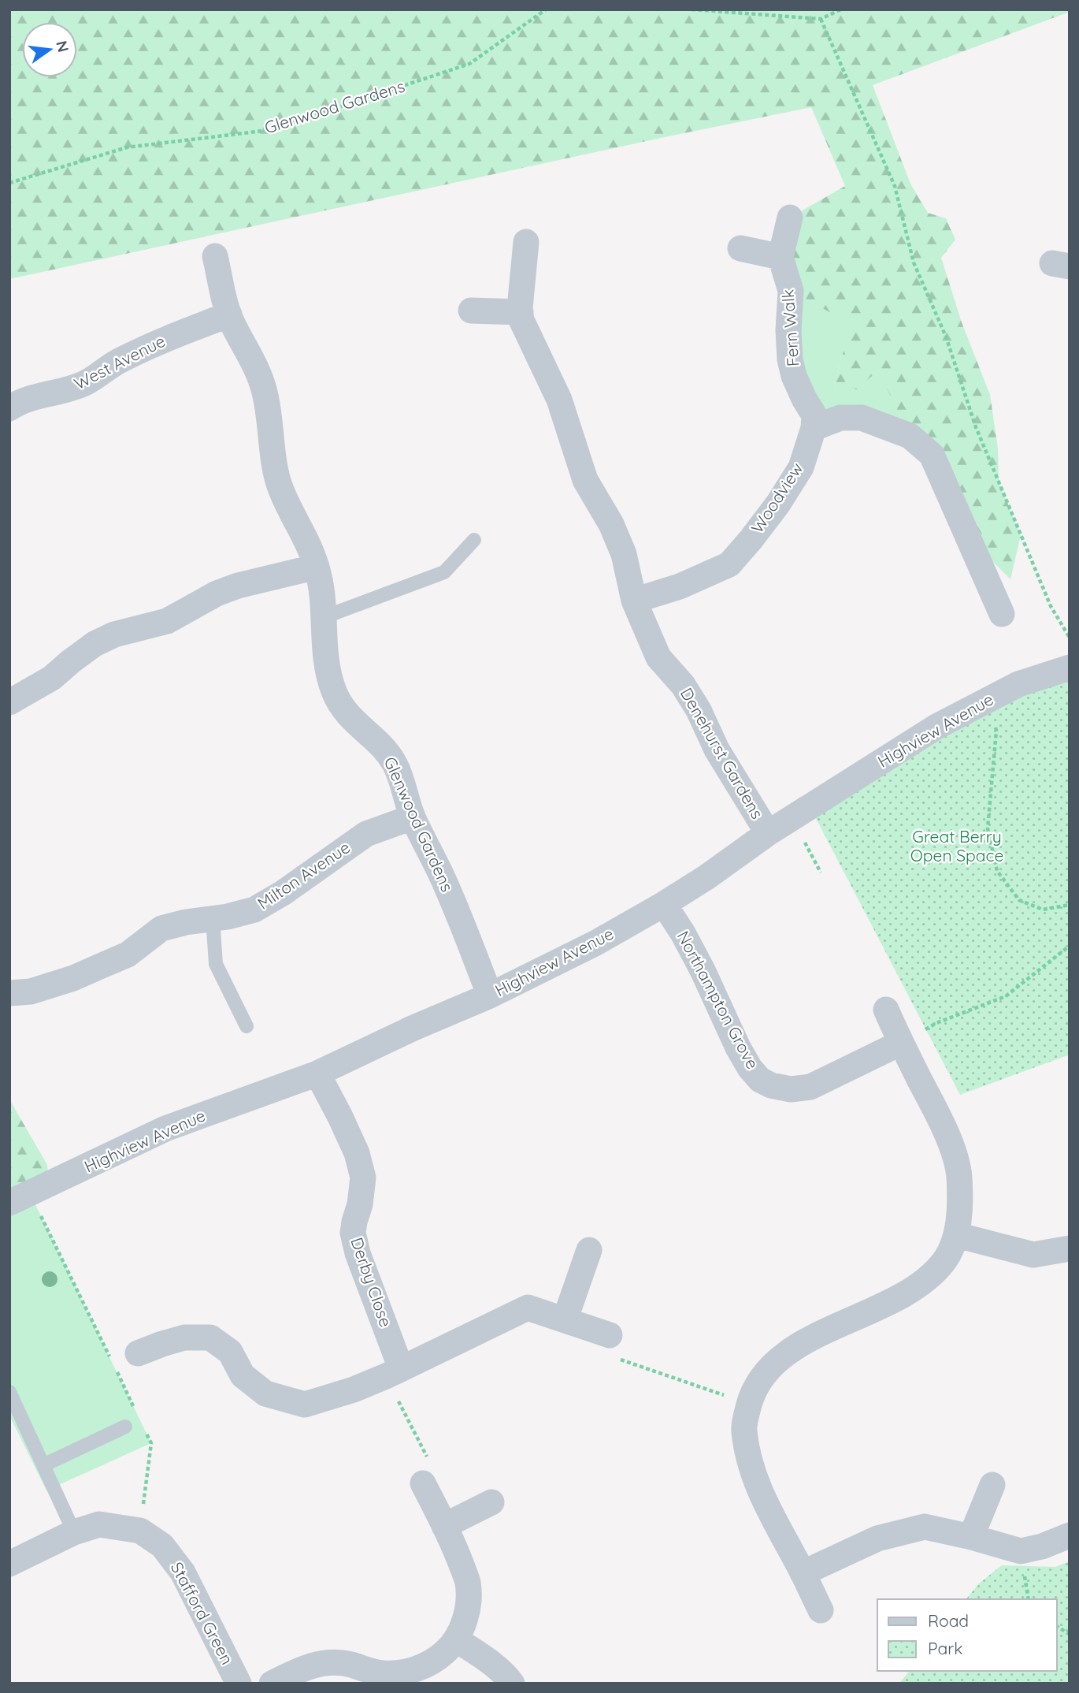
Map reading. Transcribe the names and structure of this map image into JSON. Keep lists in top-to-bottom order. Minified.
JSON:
{"streets":{"street":["Glenwood Gardens","Fern Walk","West Avenue","Woodview","Highview Avenue","Denehurst Gardens","Milton Avenue","Northampton Grove","Derby Close","Stafford Green"]},"crossings":[["Glenwood Gardens","West Avenue"],["Glenwood Gardens","Highview Avenue"],["Glenwood Gardens","Milton Avenue"],["Fern Walk","Woodview"],["Woodview","Denehurst Gardens"],["Highview Avenue","Denehurst Gardens"],["Highview Avenue","Northampton Grove"],["Highview Avenue","Derby Close"]],"parks":["Great Berry Open Space"],"legend":["Road","Park"],"north":"right"}
